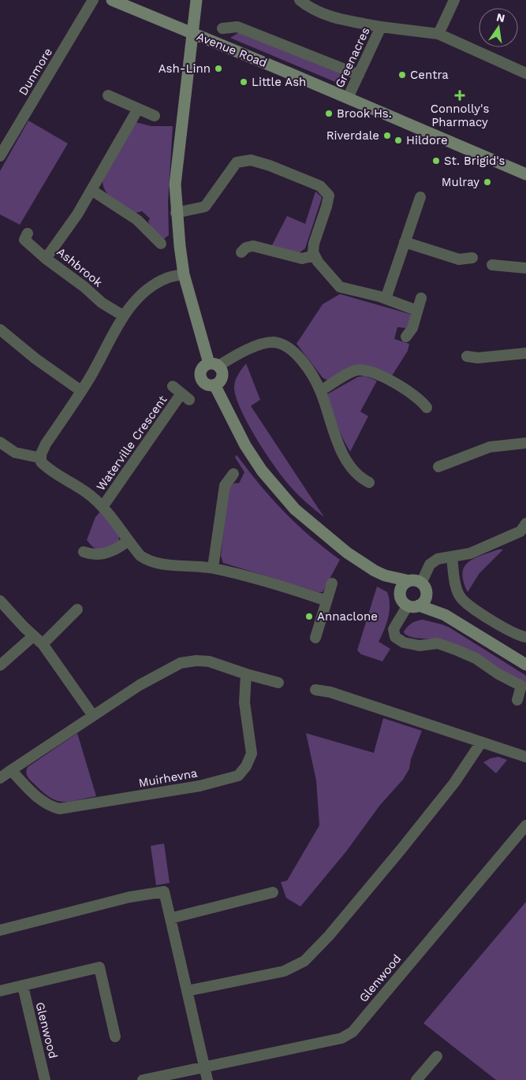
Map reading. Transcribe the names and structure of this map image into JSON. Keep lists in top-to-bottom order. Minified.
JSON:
{"streets":{"street":["Avenue Road","Greenacres","Dunmore","Ashbrook","Waterville Crescent","Muirhevna","Glenwood"]},"crossings":[["Avenue Road","Greenacres"]],"places":{"other":["Ash-Linn","Centra","Little Ash","Brook Hs.","Riverdale","Hildore","St. Brigid's","Mulray","Annaclone"],"health":["Connolly's Pharmacy"]},"north":"top"}
